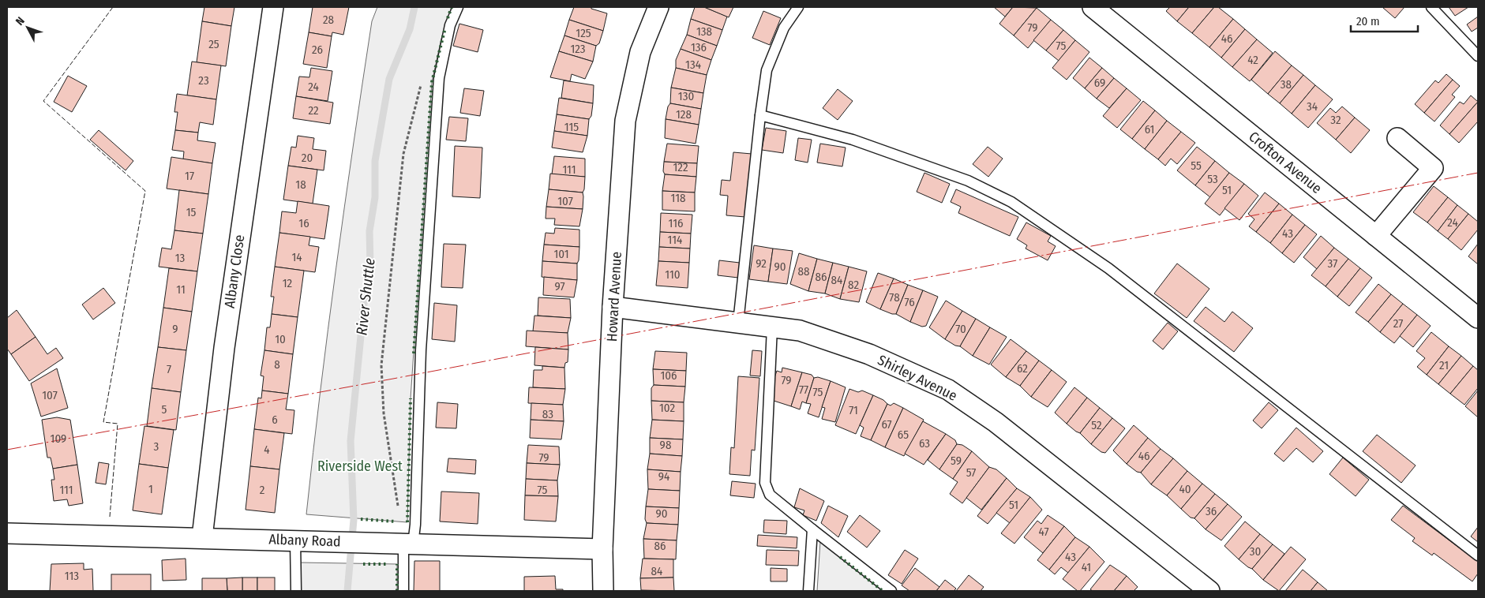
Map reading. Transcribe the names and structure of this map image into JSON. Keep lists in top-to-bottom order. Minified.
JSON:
{"streets":{"street":["Crofton Avenue","Albany Close","Howard Avenue","Shirley Avenue","Albany Road"]},"crossings":[["Albany Close","Albany Road"],["Howard Avenue","Shirley Avenue"],["Howard Avenue","Albany Road"]],"water":["River Shuttle"],"parks":["Riverside West"],"house_numbers":["28","79","138","125","46","25","75","136","123","26","42","134","23","69","38","24","130","34","22","128","32","115","61","20","55","122","111","17","53","18","51","118","107","15","24","16","116","43","114","101","14","13","92","37","90","88","110","86","84","12","82","97","11","78","76","27","9","70","10","8","21","62","7","106","79","77","75","107","102","5","71","83","6","67","52","65","109","63","98","3","4","46","79","59","57","94","1","40","111","2","75","51","36","90","47","86","30","43","41","84","113"],"scale_bar":"20 m","north":"top left"}
